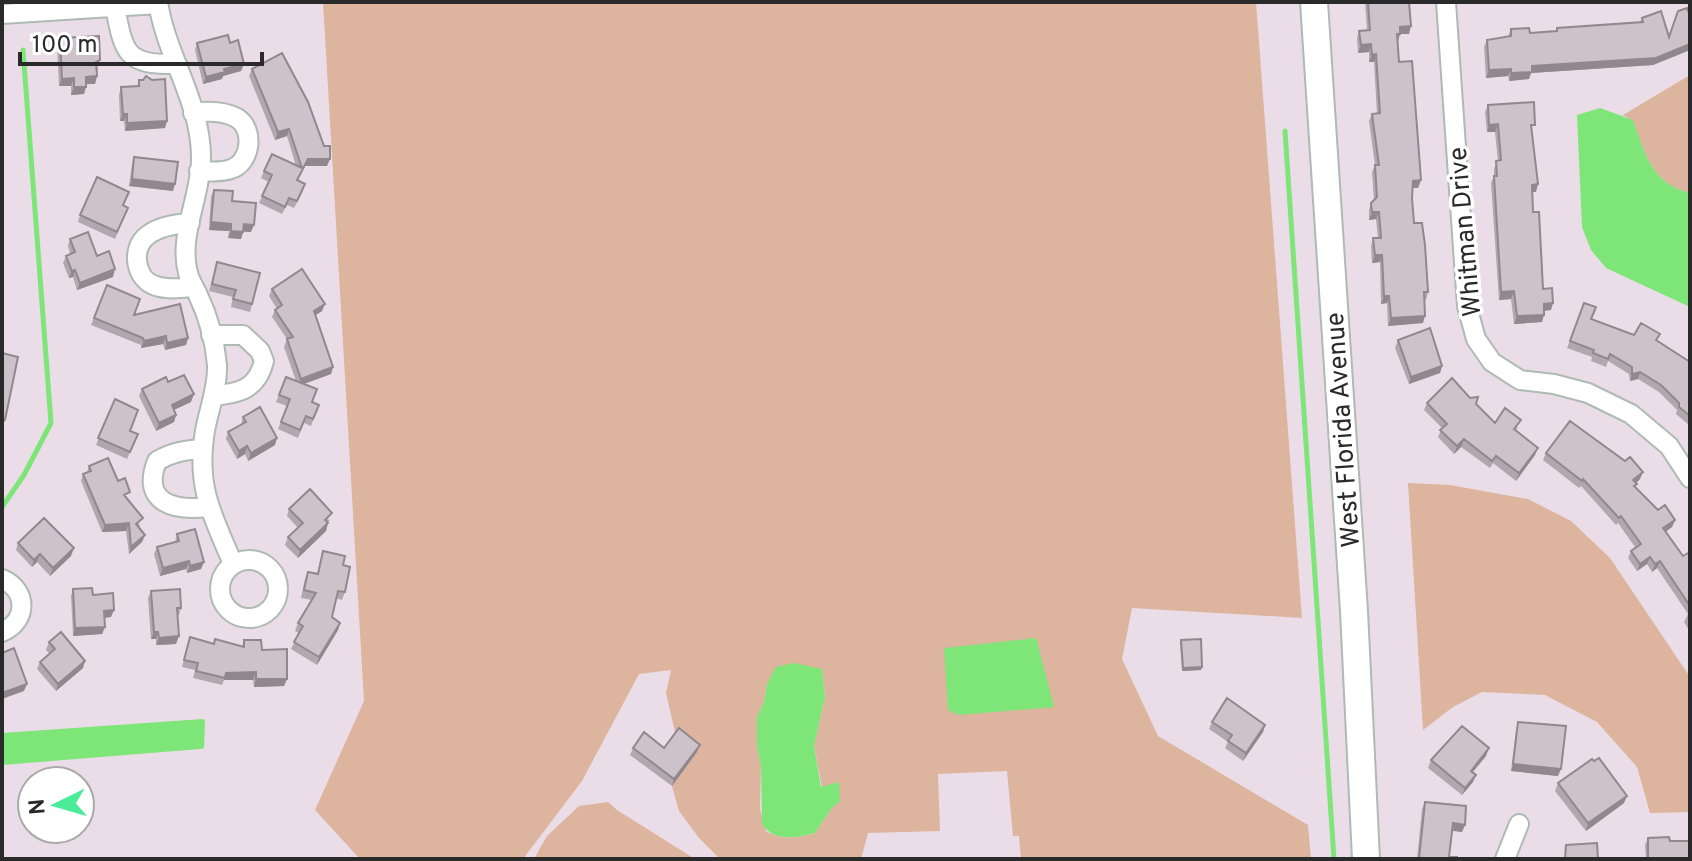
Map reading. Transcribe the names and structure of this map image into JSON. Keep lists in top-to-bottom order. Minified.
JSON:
{"streets":{"street":["Whitman Drive","West Florida Avenue"]},"scale_bar":"100 m","north":"left"}
